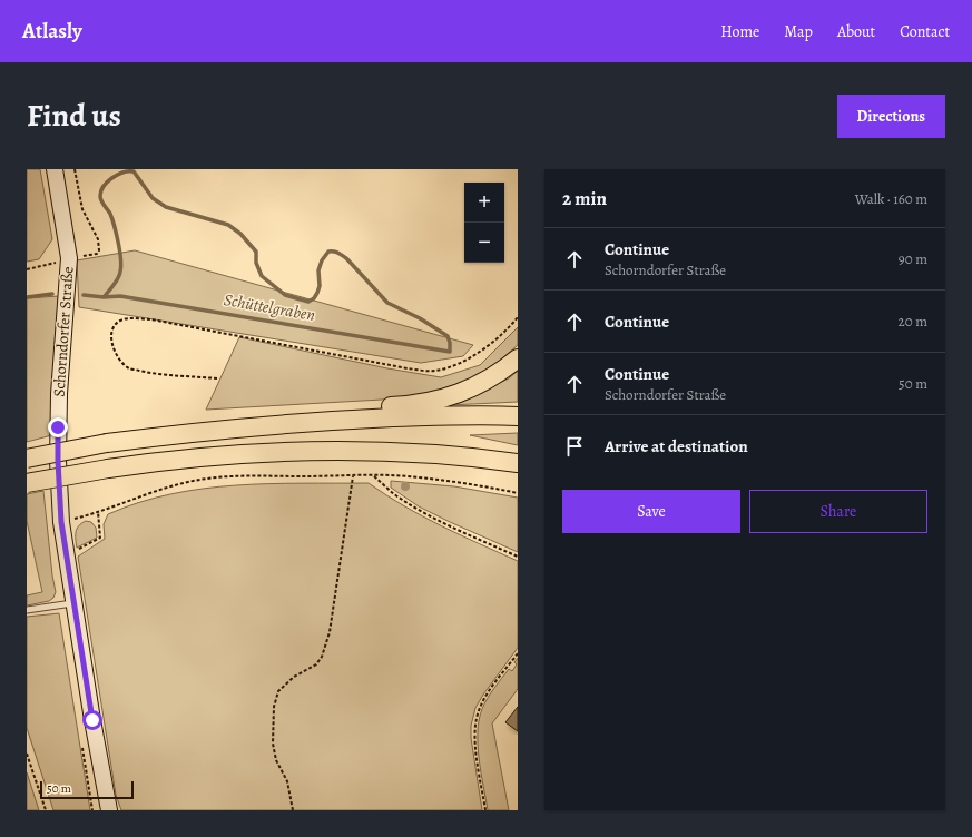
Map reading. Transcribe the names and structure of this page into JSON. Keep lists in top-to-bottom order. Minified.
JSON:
{"streets":{"main road":["Schorndorfer Straße"]},"water":["Schüttelgraben"],"scale_bar":"50 m","page":{"header":"Atlasly","nav":["Home","Map","About","Contact"],"title":"Find us","buttons":["Directions",["Save","Share"]],"heading":["2 min","Walk · 160 m"],"map_buttons":["+","−"],"list":[["Continue","Schorndorfer Straße","90 m"],["Continue","20 m"],["Continue","Schorndorfer Straße","50 m"],"Arrive at destination"],"scale":"50 m"}}
